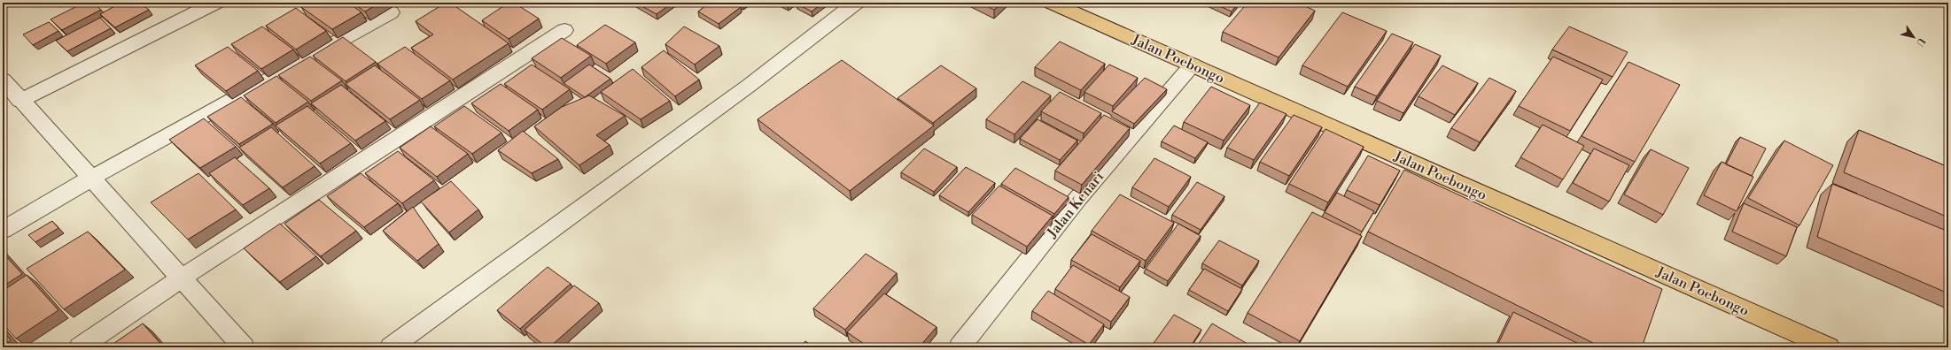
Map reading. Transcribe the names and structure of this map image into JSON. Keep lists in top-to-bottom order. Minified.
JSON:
{"streets":{"main road":["Jalan Poebongo"],"street":["Jalan Kenari"]},"crossings":[["Jalan Poebongo","Jalan Kenari"]],"north":"bottom right"}
